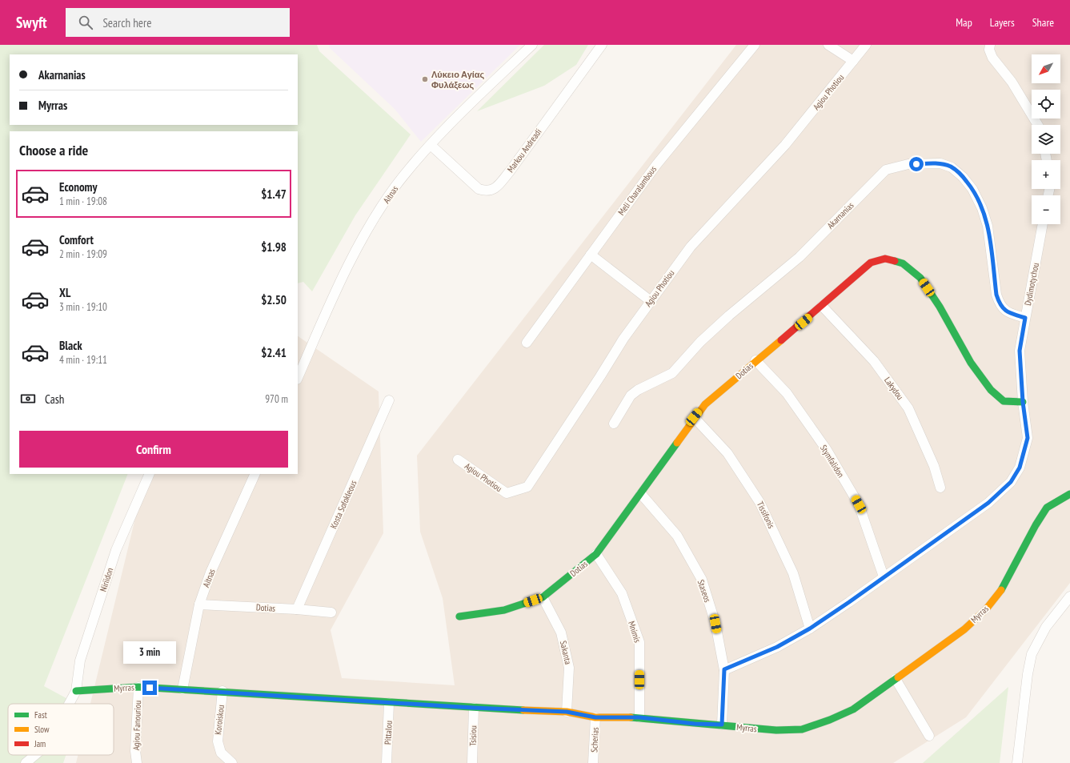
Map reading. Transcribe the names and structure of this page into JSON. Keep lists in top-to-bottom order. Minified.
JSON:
{"streets":{"street":["Agiou Photiou","Markou Andreadi","Meli Charalambous","Aitnas","Akarnanias","Dydimotychou","Dotias","Lakydou","Stymfalidon","Kosta Sofokleous","Tissifonis","Niriidon","Staseos","Myrras","Mnimis","Sakanta","Koroiskou","Agiou Fanouriou","Pittalou","Tsisiou","Scherias"]},"crossings":[["Markou Andreadi","Aitnas"],["Aitnas","Dotias"],["Aitnas","Myrras"],["Akarnanias","Dydimotychou"],["Dydimotychou","Dotias"],["Dydimotychou","Stymfalidon"],["Dydimotychou","Tissifonis"],["Dydimotychou","Staseos"],["Dotias","Lakydou"],["Dotias","Stymfalidon"],["Dotias","Kosta Sofokleous"],["Dotias","Tissifonis"],["Dotias","Staseos"],["Dotias","Mnimis"],["Dotias","Sakanta"],["Niriidon","Myrras"],["Staseos","Myrras"],["Myrras","Mnimis"],["Myrras","Sakanta"],["Myrras","Koroiskou"],["Myrras","Agiou Fanouriou"],["Myrras","Pittalou"],["Myrras","Tsisiou"],["Myrras","Scherias"]],"places":["Λύκειο Αγίας Φυλάξεως"],"legend":["Fast","Slow","Jam"],"north":"bottom left","page":{"header":"Swyft","search":"Search here","nav":["Map","Layers","Share"],"map_buttons":["+","−"],"banner":["Akarnanias","Myrras"],"heading":"Choose a ride","list":[{"name":"Economy","note":"1 min · 19:08","value":"$1.47"},{"name":"Comfort","note":"2 min · 19:09","value":"$1.98"},{"name":"XL","note":"3 min · 19:10","value":"$2.50"},{"name":"Black","note":"4 min · 19:11","value":"$2.41"}],"pay":["Cash","970 m"],"buttons":"Confirm","bubble":"3 min"}}
